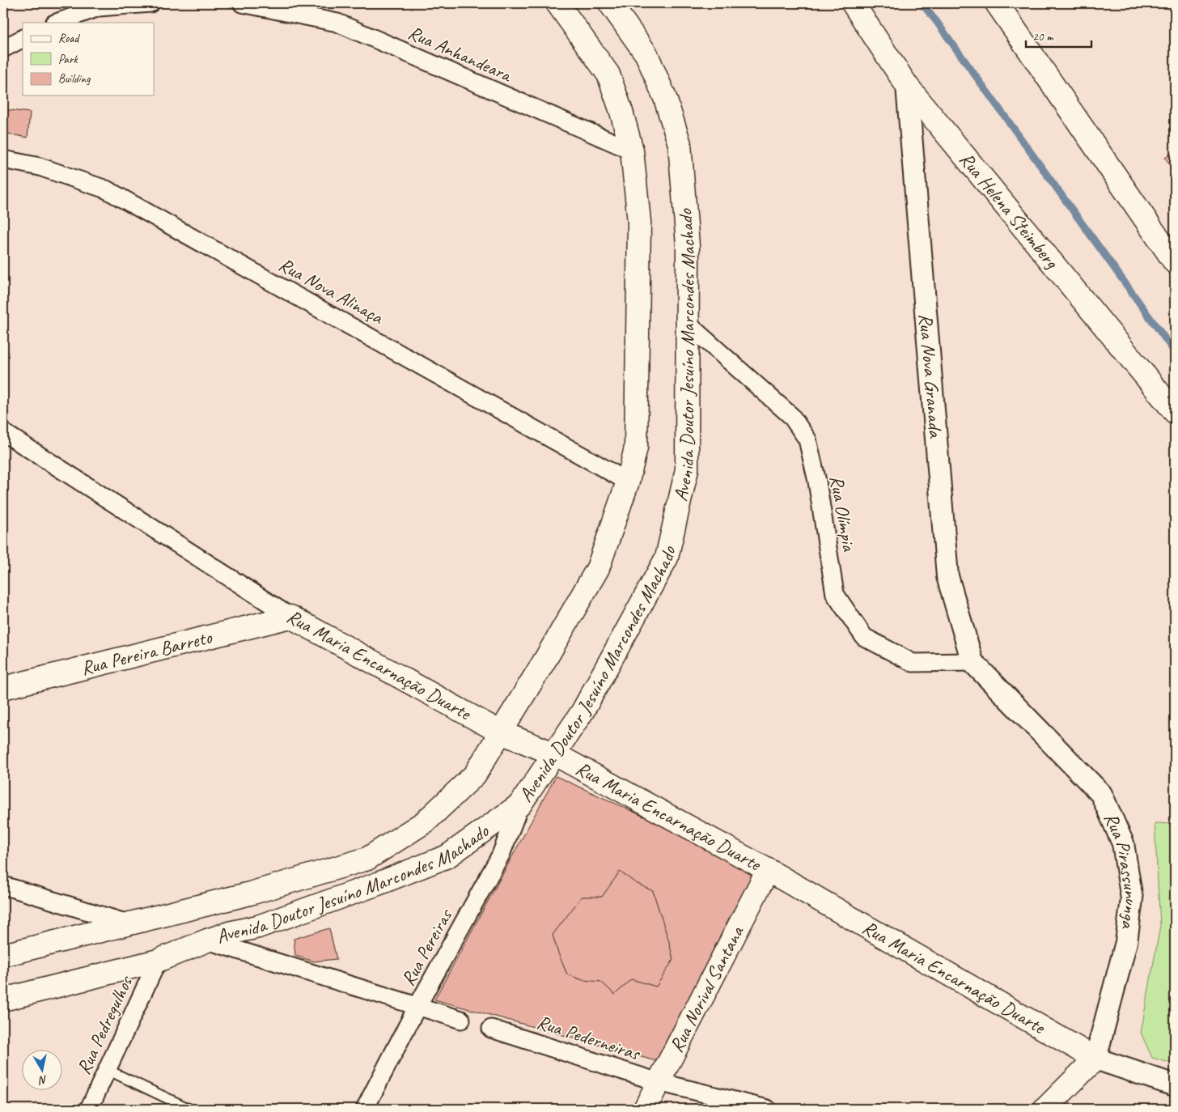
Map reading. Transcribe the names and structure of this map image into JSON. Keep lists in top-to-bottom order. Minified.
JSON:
{"streets":{"main road":["Rua Helena Steimberg","Avenida Doutor Jesuíno Marcondes Machado","Rua Pereira Barreto","Rua Maria Encarnação Duarte","Rua Norival Santana"],"street":["Rua Anhandeara","Rua Nova Alinaça","Rua Nova Granada","Rua Olímpia","Rua Pirassununga","Rua Pereiras","Rua Pedregulhos","Rua Pederneiras"]},"crossings":[["Rua Anhandeara","Avenida Doutor Jesuíno Marcondes Machado"],["Rua Helena Steimberg","Rua Nova Granada"],["Rua Nova Alinaça","Avenida Doutor Jesuíno Marcondes Machado"],["Avenida Doutor Jesuíno Marcondes Machado","Rua Olímpia"],["Avenida Doutor Jesuíno Marcondes Machado","Rua Maria Encarnação Duarte"],["Avenida Doutor Jesuíno Marcondes Machado","Rua Pereiras"],["Avenida Doutor Jesuíno Marcondes Machado","Rua Pedregulhos"],["Rua Nova Granada","Rua Olímpia"],["Rua Nova Granada","Rua Pirassununga"],["Rua Olímpia","Rua Pirassununga"],["Rua Pereira Barreto","Rua Maria Encarnação Duarte"],["Rua Maria Encarnação Duarte","Rua Pirassununga"],["Rua Maria Encarnação Duarte","Rua Norival Santana"],["Rua Norival Santana","Rua Pederneiras"]],"legend":["Road","Park","Building"],"scale_bar":"20 m","north":"bottom"}
